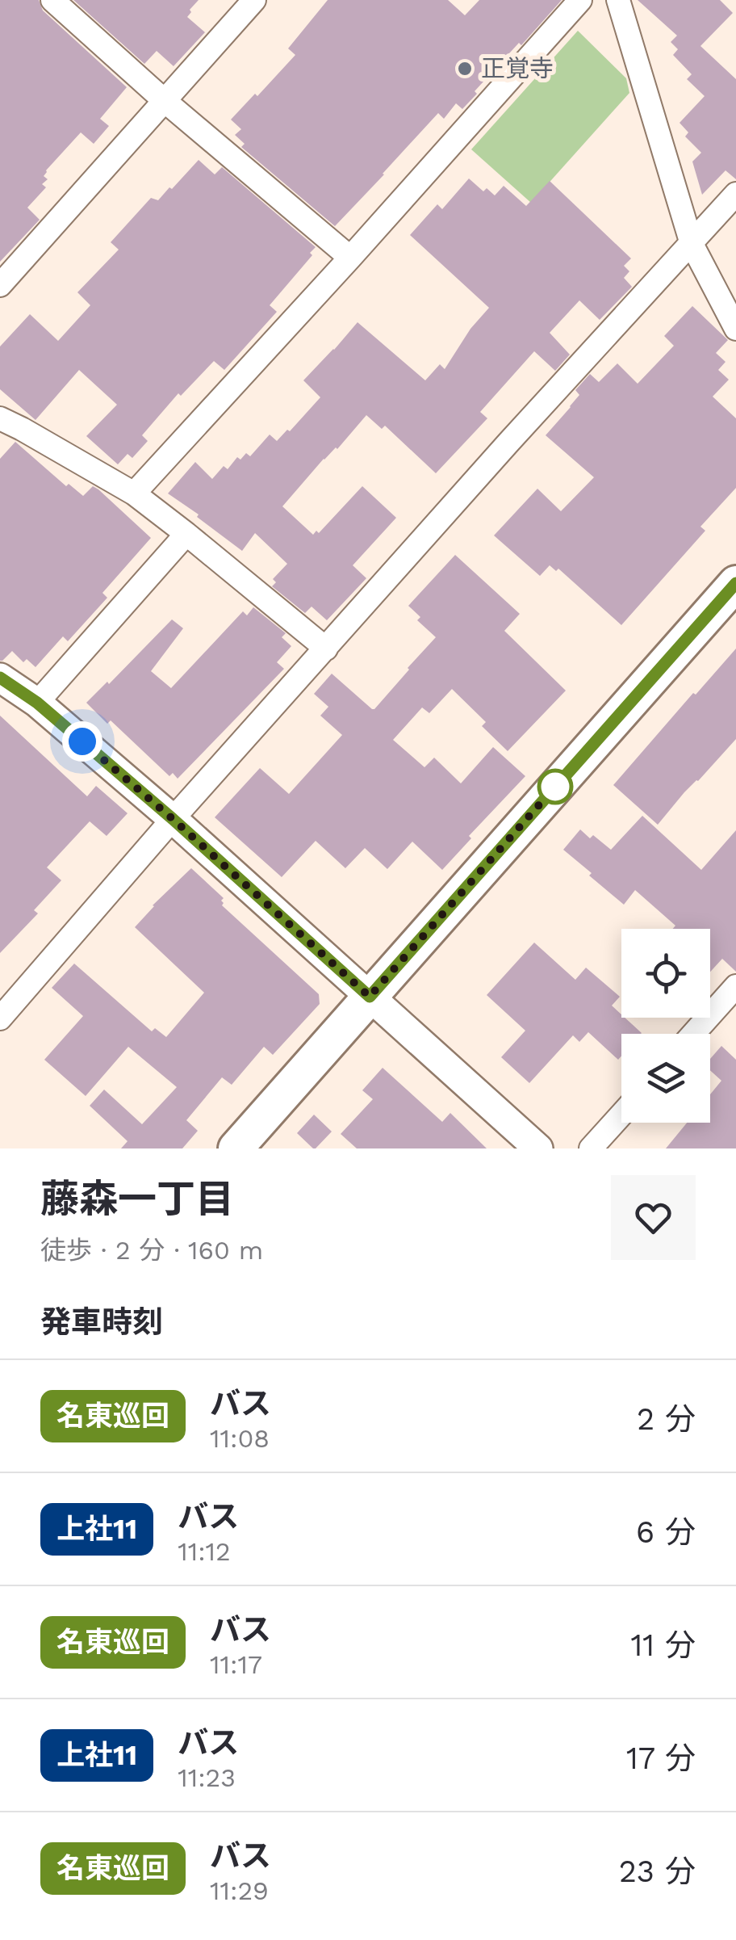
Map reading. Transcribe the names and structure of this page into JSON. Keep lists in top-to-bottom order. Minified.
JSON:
{"places":["正覚寺"],"lines":["bus line 名東巡回"],"page":{"heading":[["藤森一丁目","徒歩 · 2 分 · 160 m"],"発車時刻"],"list":[{"mark":"名東巡回","name":"バス","note":"11:08","value":"2 分"},{"mark":"上社11","name":"バス","note":"11:12","value":"6 分"},{"mark":"名東巡回","name":"バス","note":"11:17","value":"11 分"},{"mark":"上社11","name":"バス","note":"11:23","value":"17 分"},{"mark":"名東巡回","name":"バス","note":"11:29","value":"23 分"}]}}
